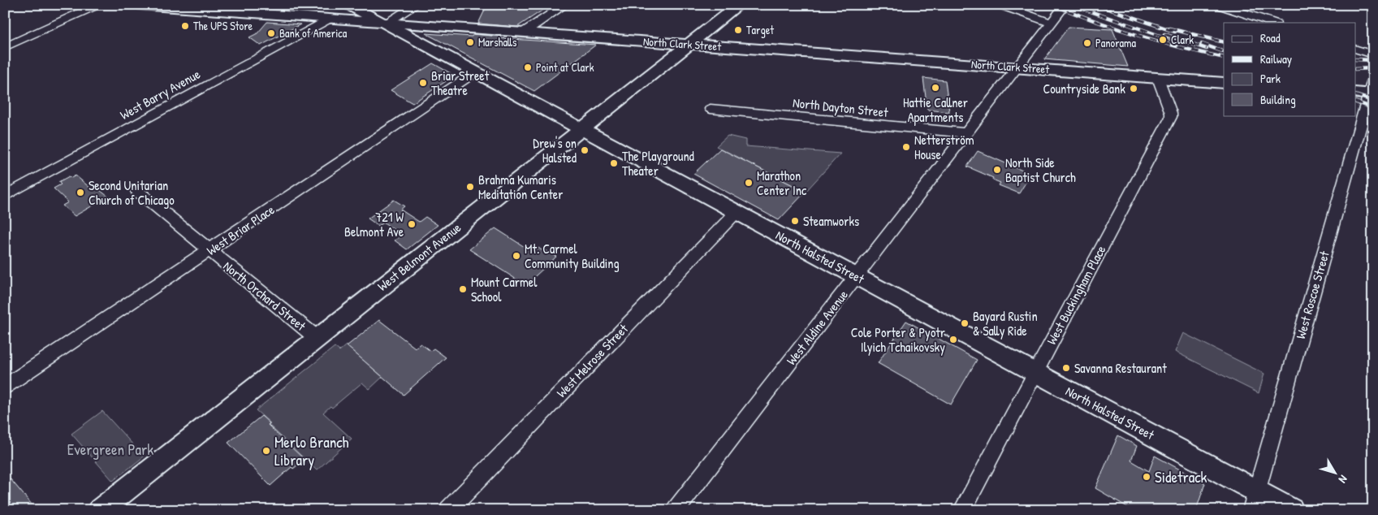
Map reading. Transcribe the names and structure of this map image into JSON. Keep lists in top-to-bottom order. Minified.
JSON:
{"streets":{"main road":["North Clark Street","West Belmont Avenue","North Halsted Street"],"street":["West Barry Avenue","North Dayton Street","West Briar Place","West Buckingham Place","West Roscoe Street","North Orchard Street","West Aldine Avenue","West Melrose Street"]},"crossings":[["North Clark Street","West Barry Avenue"],["North Clark Street","West Belmont Avenue"],["North Clark Street","North Halsted Street"],["North Clark Street","West Buckingham Place"],["North Clark Street","West Aldine Avenue"],["North Dayton Street","West Aldine Avenue"],["West Briar Place","North Halsted Street"],["West Briar Place","North Orchard Street"],["West Belmont Avenue","North Halsted Street"],["West Belmont Avenue","North Orchard Street"],["North Halsted Street","West Buckingham Place"],["North Halsted Street","West Roscoe Street"],["North Halsted Street","West Aldine Avenue"],["North Halsted Street","West Melrose Street"]],"parks":["Evergreen Park"],"places":["The UPS Store","Target","Bank of America","Clark","Marshalls","Panorama","Point at Clark","Briar Street Theatre","Hattie Callner Apartments","Countryside Bank","Netterström House","Drew's on Halsted","The Playground Theater","North Side Baptist Church","Marathon Center Inc","Brahma Kumaris Meditation Center","Second Unitarian Church of Chicago","Steamworks","721 W Belmont Ave","Mt. Carmel Community Building","Mount Carmel School","Bayard Rustin & Sally Ride","Cole Porter & Pyotr Ilyich Tchaikovsky","Savanna Restaurant","Merlo Branch Library","Sidetrack"],"legend":["Road","Railway","Park","Building"],"north":"bottom right"}
